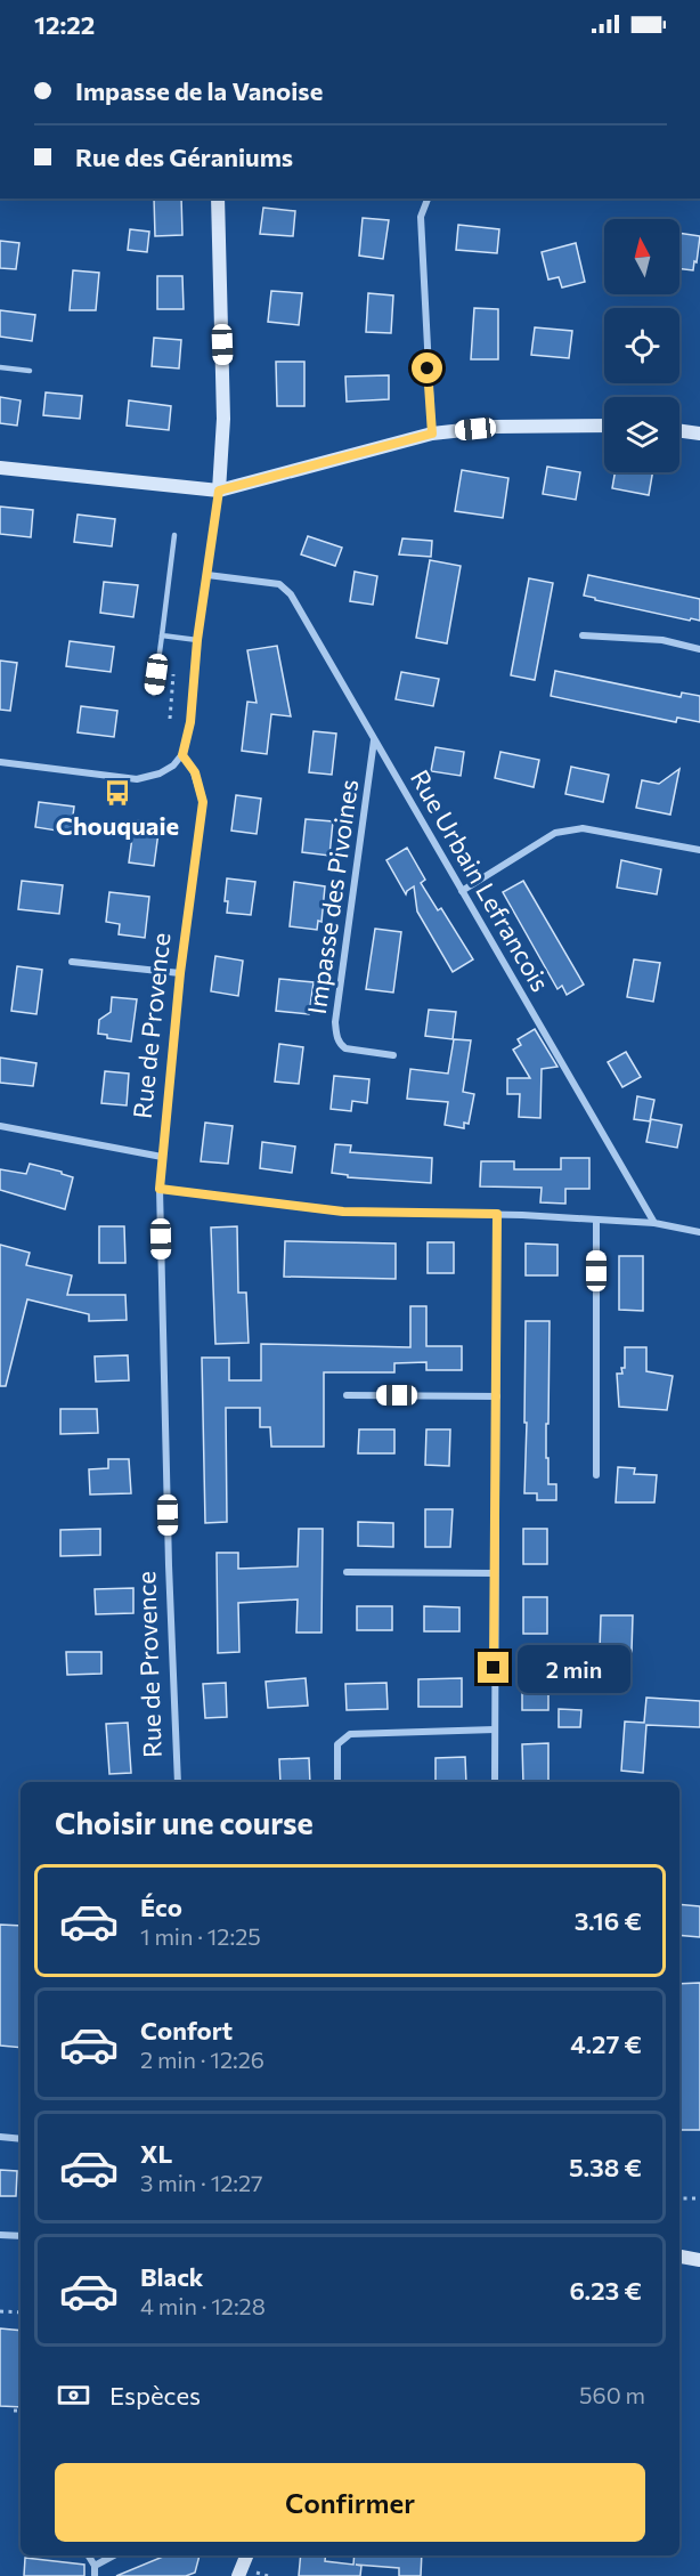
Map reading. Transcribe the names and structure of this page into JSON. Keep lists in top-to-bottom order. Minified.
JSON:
{"streets":{"street":["Rue Urbain Lefrancois","Impasse des Pivoines","Rue de Provence"]},"crossings":[["Rue Urbain Lefrancois","Impasse des Pivoines"]],"places":{"bus stop":["Chouquaie"]},"north":"top","page":{"status":"12:22","banner":["Impasse de la Vanoise","Rue des Géraniums"],"bubble":"2 min","heading":"Choisir une course","list":[{"name":"Éco","note":"1 min · 12:25","value":"3.16 €"},{"name":"Confort","note":"2 min · 12:26","value":"4.27 €"},{"name":"XL","note":"3 min · 12:27","value":"5.38 €"},{"name":"Black","note":"4 min · 12:28","value":"6.23 €"}],"pay":["Espèces","560 m"],"buttons":"Confirmer"}}
